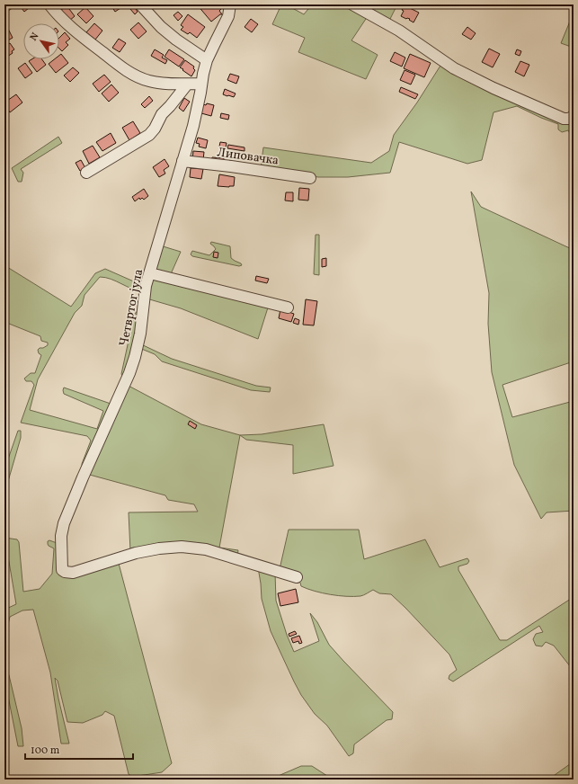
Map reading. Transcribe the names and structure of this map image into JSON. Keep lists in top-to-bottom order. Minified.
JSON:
{"streets":{"street":["Липовачка","Четвртог јула"]},"crossings":[["Липовачка","Четвртог јула"]],"scale_bar":"100 m","north":"top left"}
